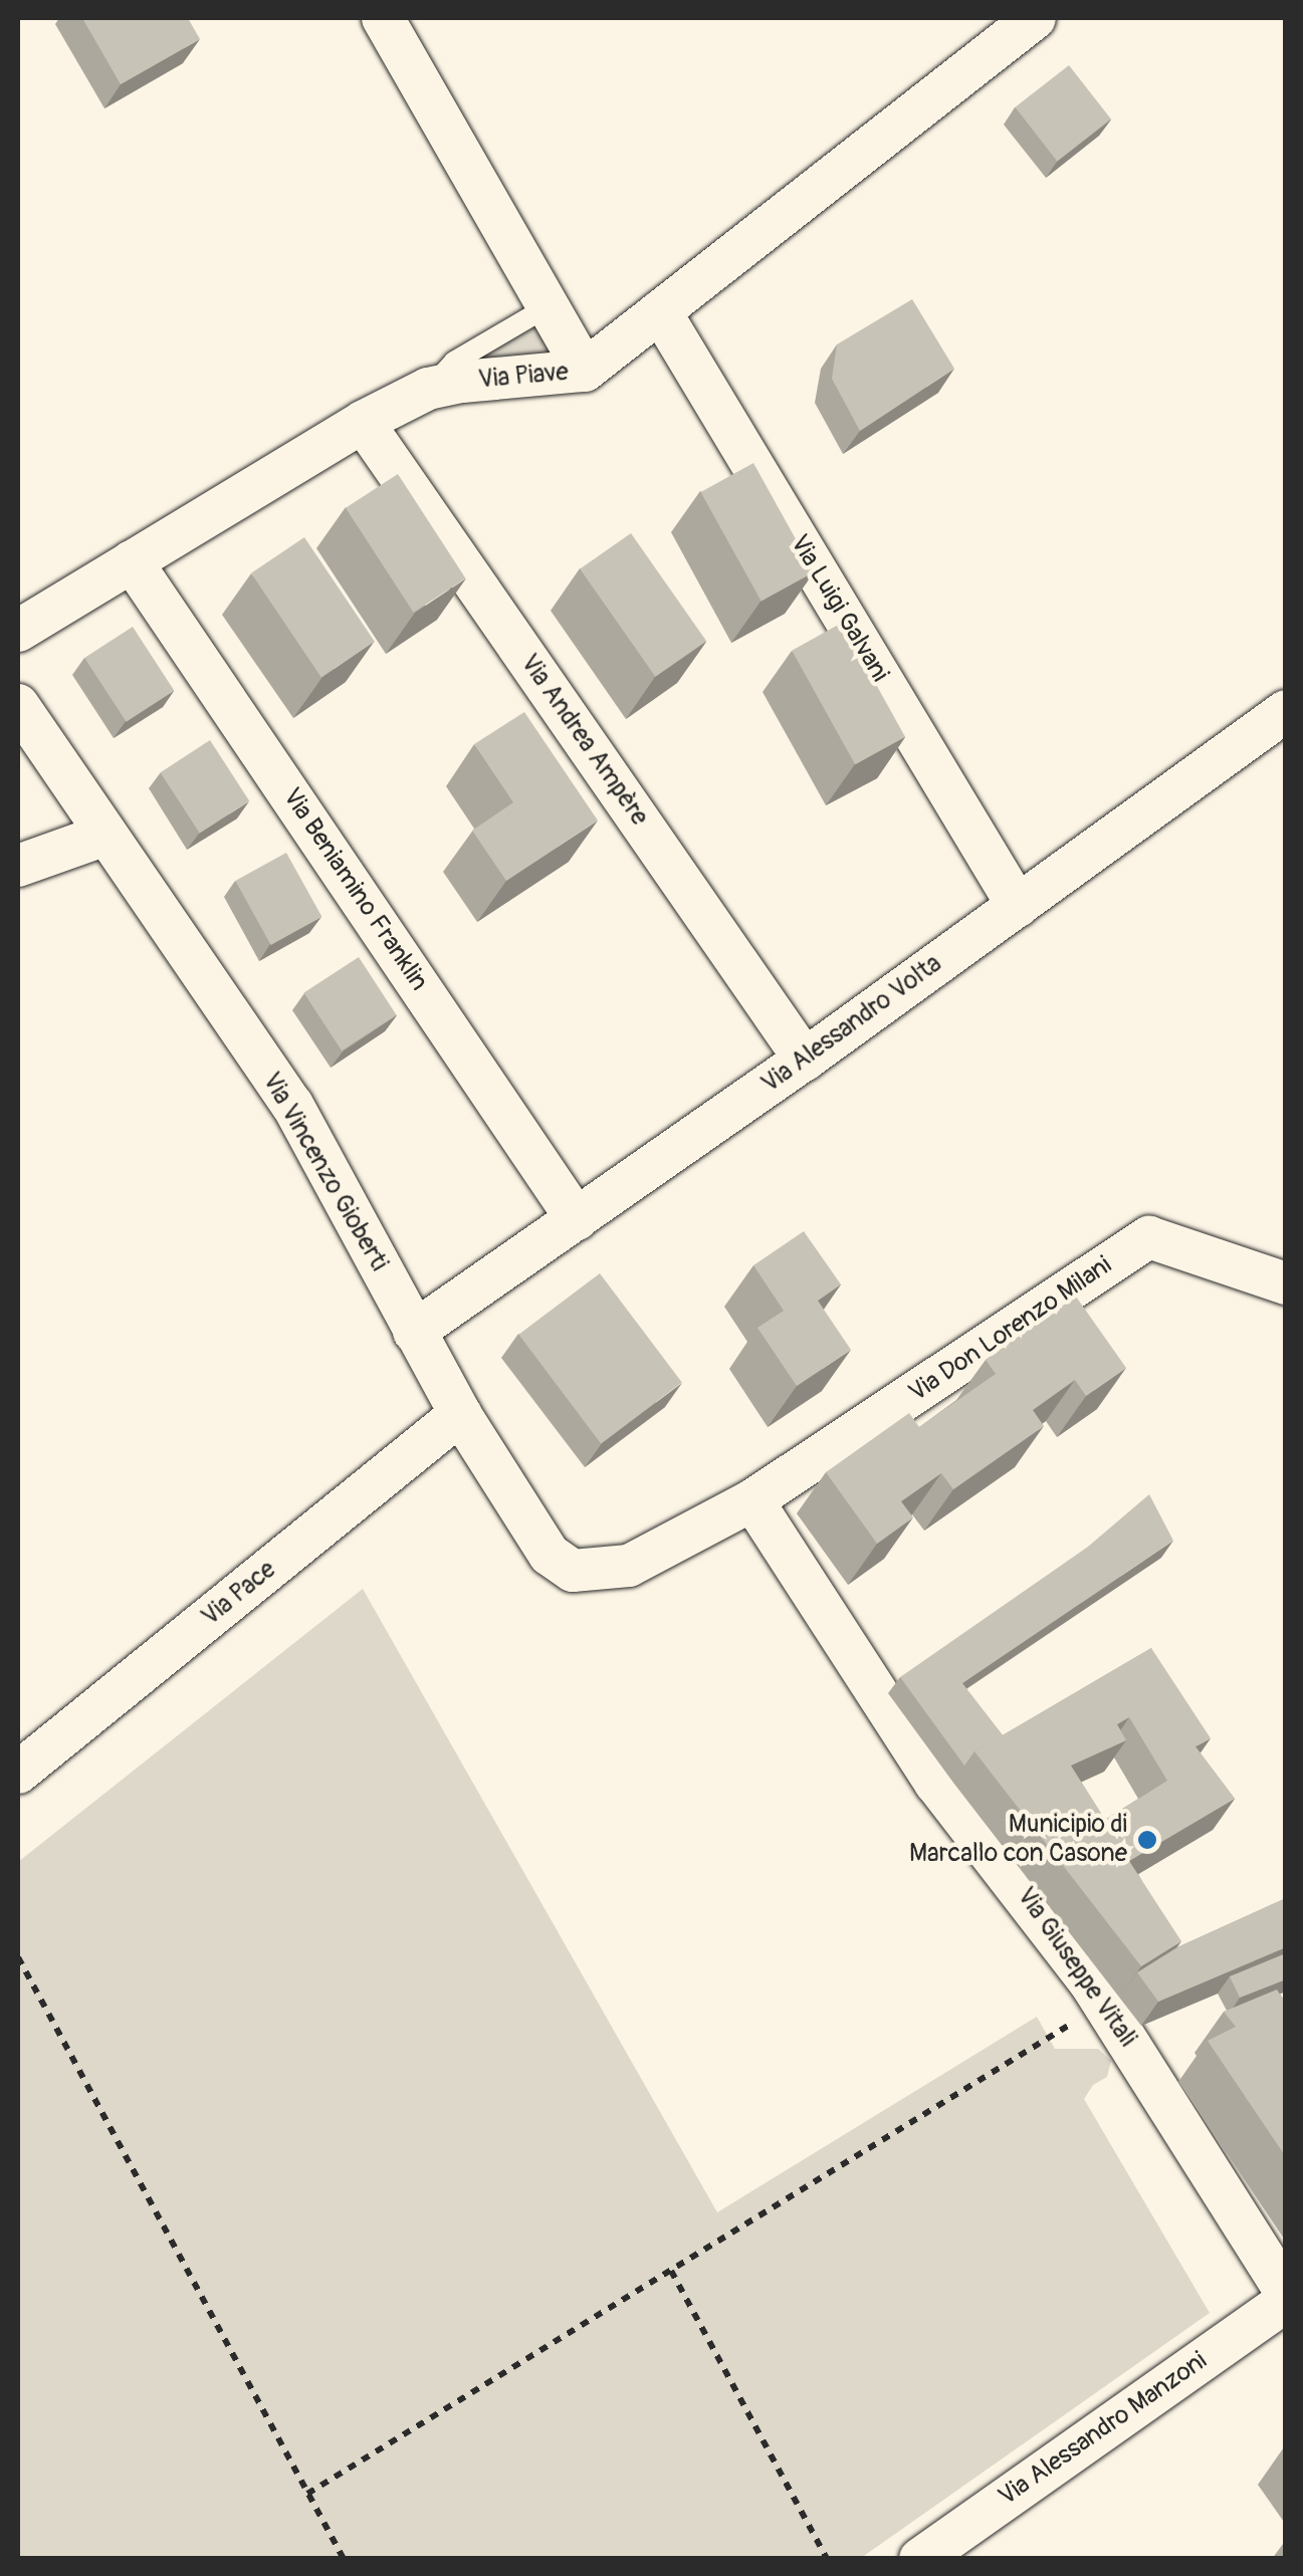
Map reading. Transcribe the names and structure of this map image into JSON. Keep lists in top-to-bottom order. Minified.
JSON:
{"streets":{"street":["Via Piave","Via Luigi Galvani","Via Andrea Ampère","Via Beniamino Franklin","Via Alessandro Volta","Via Vincenzo Gioberti","Via Don Lorenzo Milani","Via Pace","Via Giuseppe Vitali","Via Alessandro Manzoni"]},"crossings":[["Via Piave","Via Luigi Galvani"],["Via Piave","Via Andrea Ampère"],["Via Piave","Via Beniamino Franklin"],["Via Luigi Galvani","Via Alessandro Volta"],["Via Andrea Ampère","Via Alessandro Volta"],["Via Beniamino Franklin","Via Alessandro Volta"],["Via Alessandro Volta","Via Vincenzo Gioberti"],["Via Vincenzo Gioberti","Via Don Lorenzo Milani"],["Via Vincenzo Gioberti","Via Pace"],["Via Don Lorenzo Milani","Via Giuseppe Vitali"],["Via Giuseppe Vitali","Via Alessandro Manzoni"]],"places":["Municipio di Marcallo con Casone"]}
